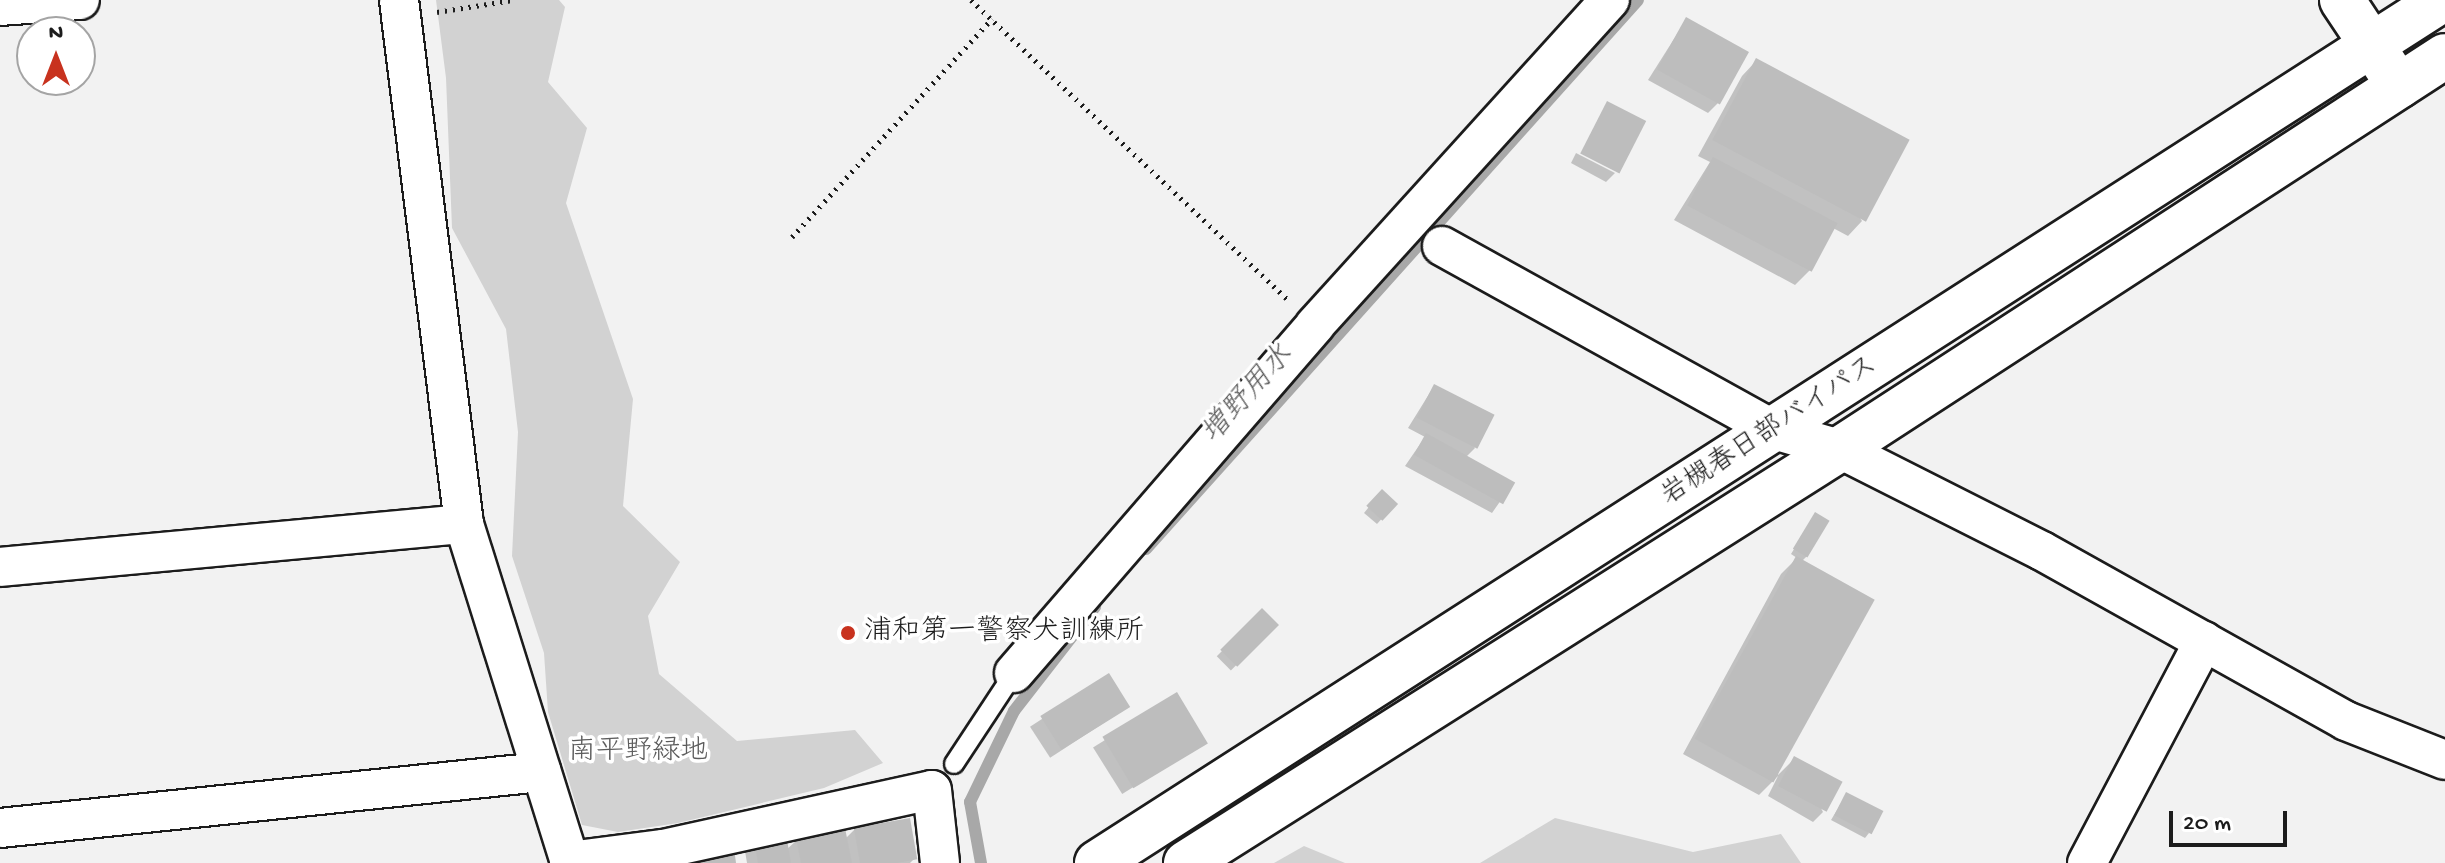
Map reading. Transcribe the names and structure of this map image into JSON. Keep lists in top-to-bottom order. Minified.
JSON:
{"streets":{"main road":["岩槻春日部バイパス"]},"water":["増野用水"],"parks":["南平野緑地"],"places":["浦和第一警察犬訓練所"],"scale_bar":"20 m","north":"top"}
